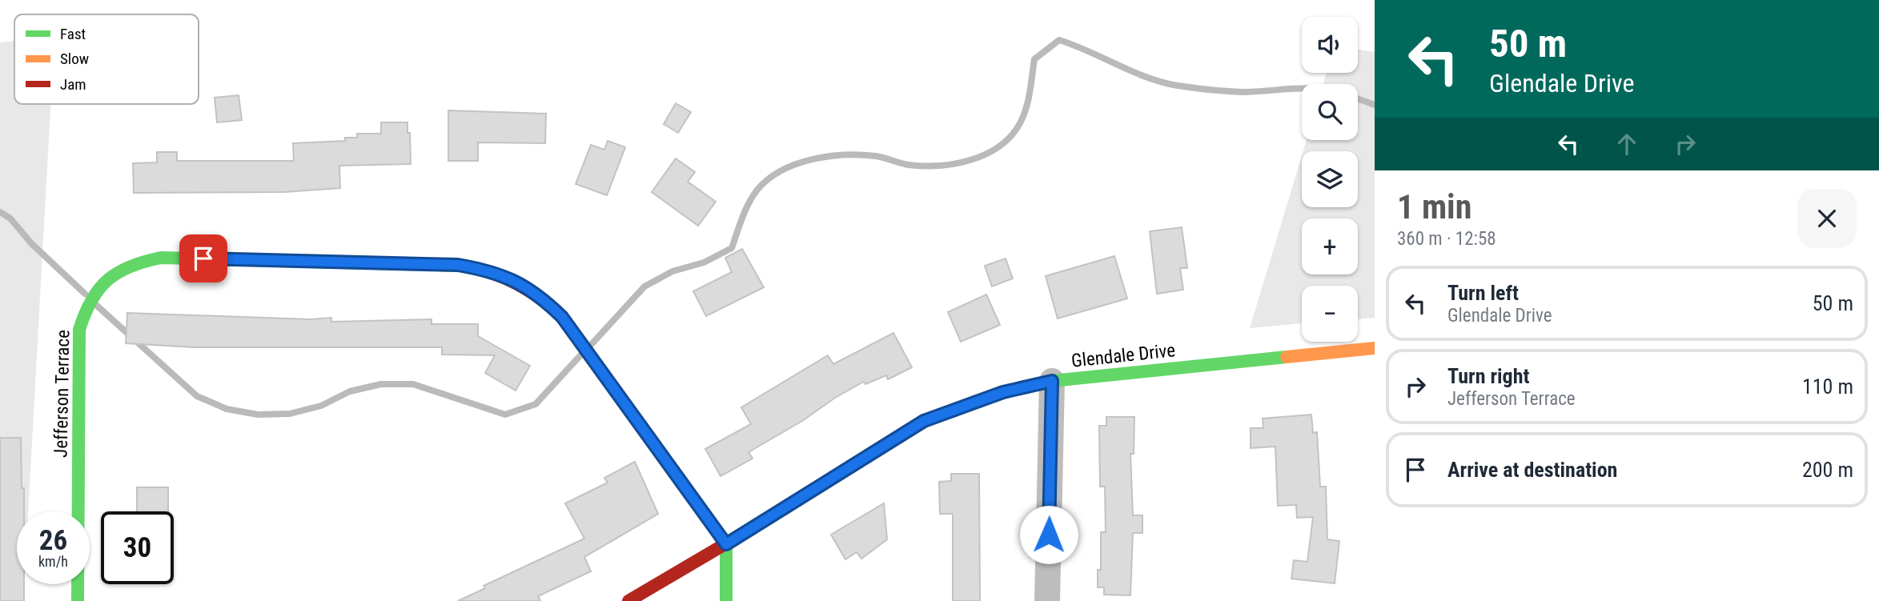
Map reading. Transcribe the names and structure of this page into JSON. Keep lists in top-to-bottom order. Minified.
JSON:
{"streets":{"street":["Glendale Drive","Jefferson Terrace"]},"crossings":[["Glendale Drive","Jefferson Terrace"]],"legend":["Fast","Slow","Jam"],"page":{"turn":["50 m","Glendale Drive"],"map_buttons":["+","−"],"heading":["1 min","360 m · 12:58"],"list":[{"name":"Turn left","note":"Glendale Drive","value":"50 m"},{"name":"Turn right","note":"Jefferson Terrace","value":"110 m"},{"name":"Arrive at destination","value":"200 m"}],"speed":"26 km/h","limit":"30"}}
